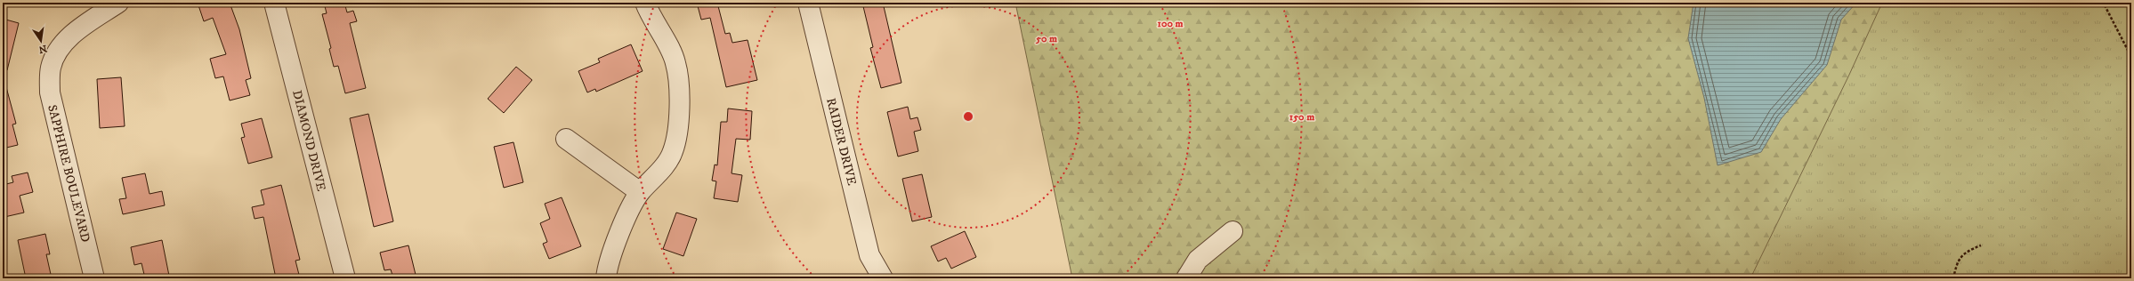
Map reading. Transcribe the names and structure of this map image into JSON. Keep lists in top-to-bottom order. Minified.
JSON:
{"streets":{"street":["DIAMOND DRIVE","RAIDER DRIVE","SAPPHIRE BOULEVARD"]},"north":"bottom","rings":["100 m","50 m","150 m"]}
